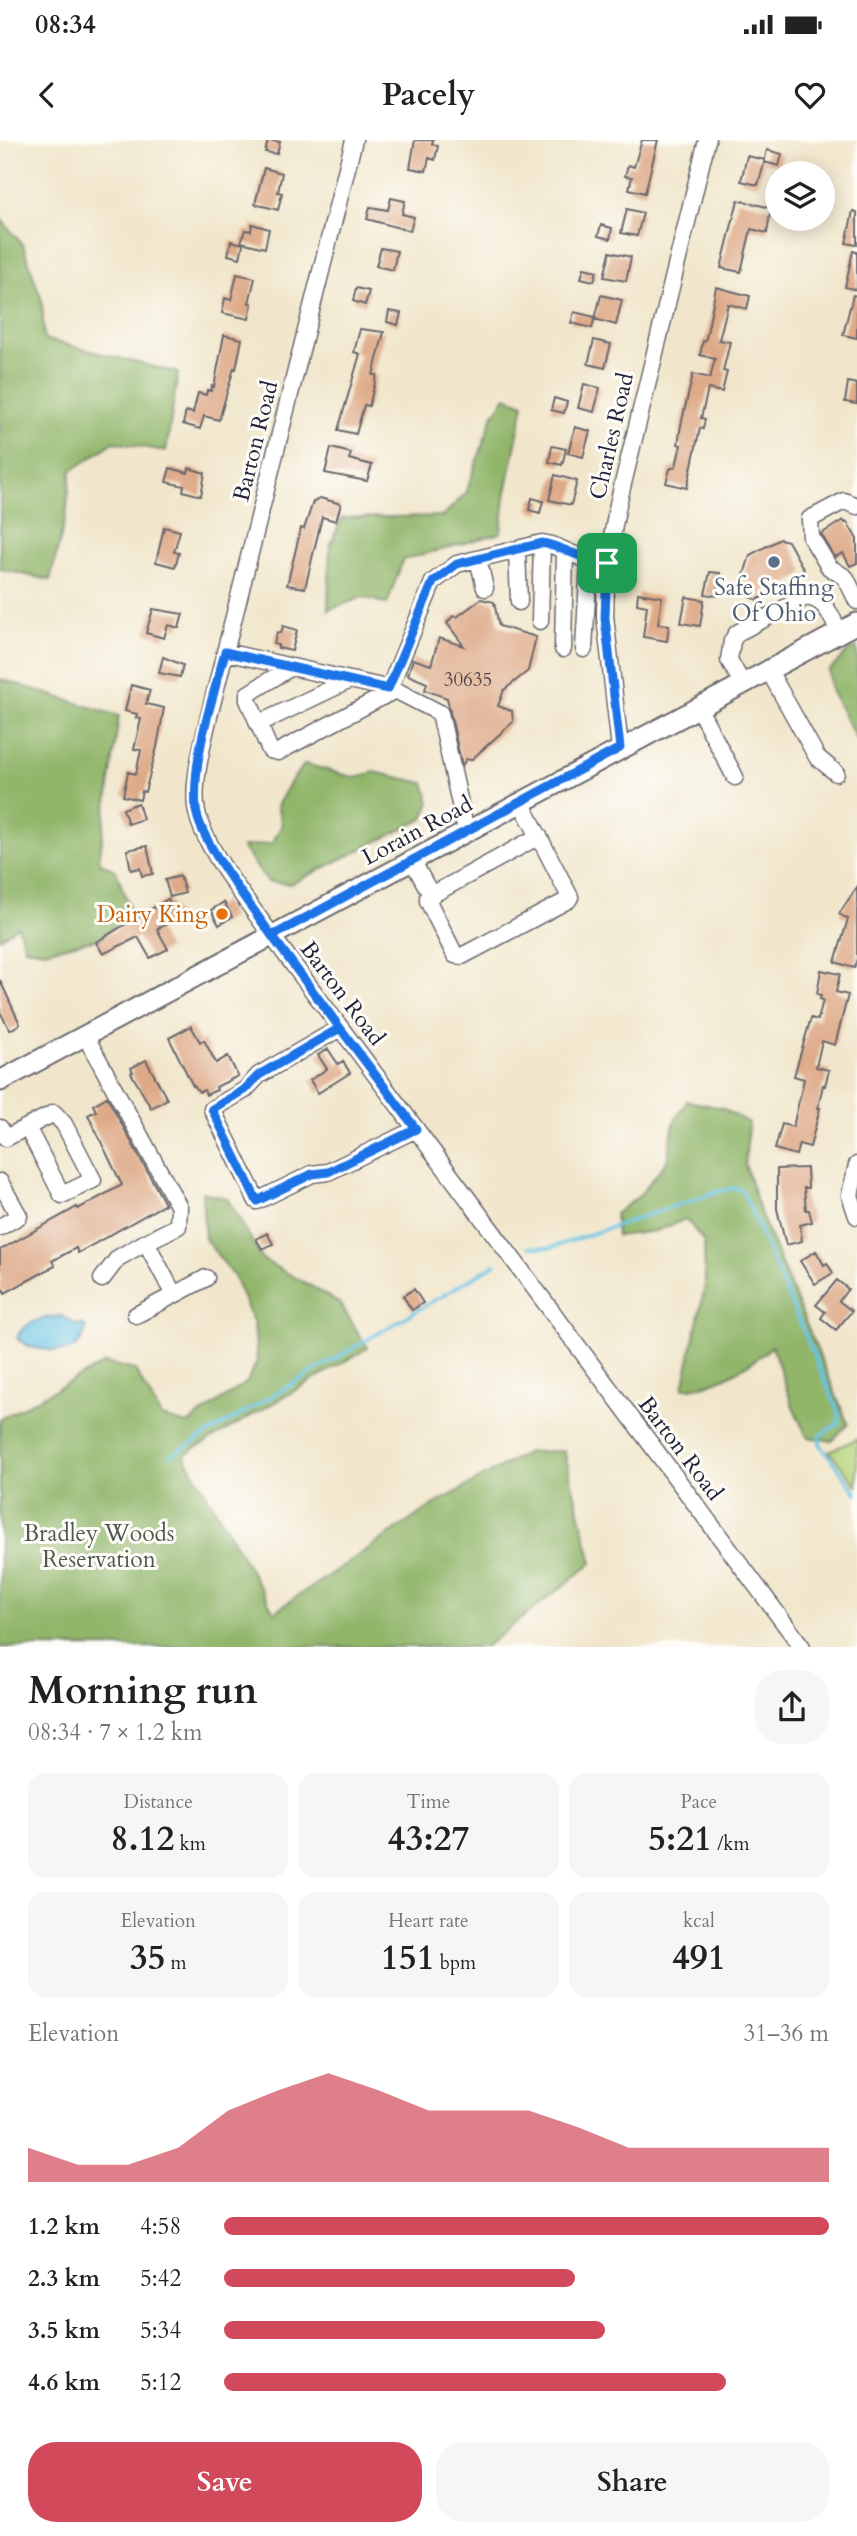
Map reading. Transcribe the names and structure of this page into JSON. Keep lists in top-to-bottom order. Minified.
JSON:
{"streets":{"main road":["Lorain Road"],"street":["Charles Road","Barton Road"]},"crossings":[["Charles Road","Lorain Road"],["Barton Road","Lorain Road"]],"parks":["Bradley Woods Reservation"],"places":["Safe Staffing Of Ohio","Dairy King"],"house_numbers":["30635"],"page":{"status":"08:34","header":"Pacely","heading":["Morning run","08:34 · 7 × 1.2 km"],"stats":[["Distance","8.12 km"],["Time","43:27"],["Pace","5:21 /km"],["Elevation","35 m"],["Heart rate","151 bpm"],["kcal","491"]],"chart":["Elevation","31–36 m"],"list":[{"name":"1.2 km","note":"4:58"},{"name":"2.3 km","note":"5:42"},{"name":"3.5 km","note":"5:34"},{"name":"4.6 km","note":"5:12"}],"buttons":["Save","Share"]}}
